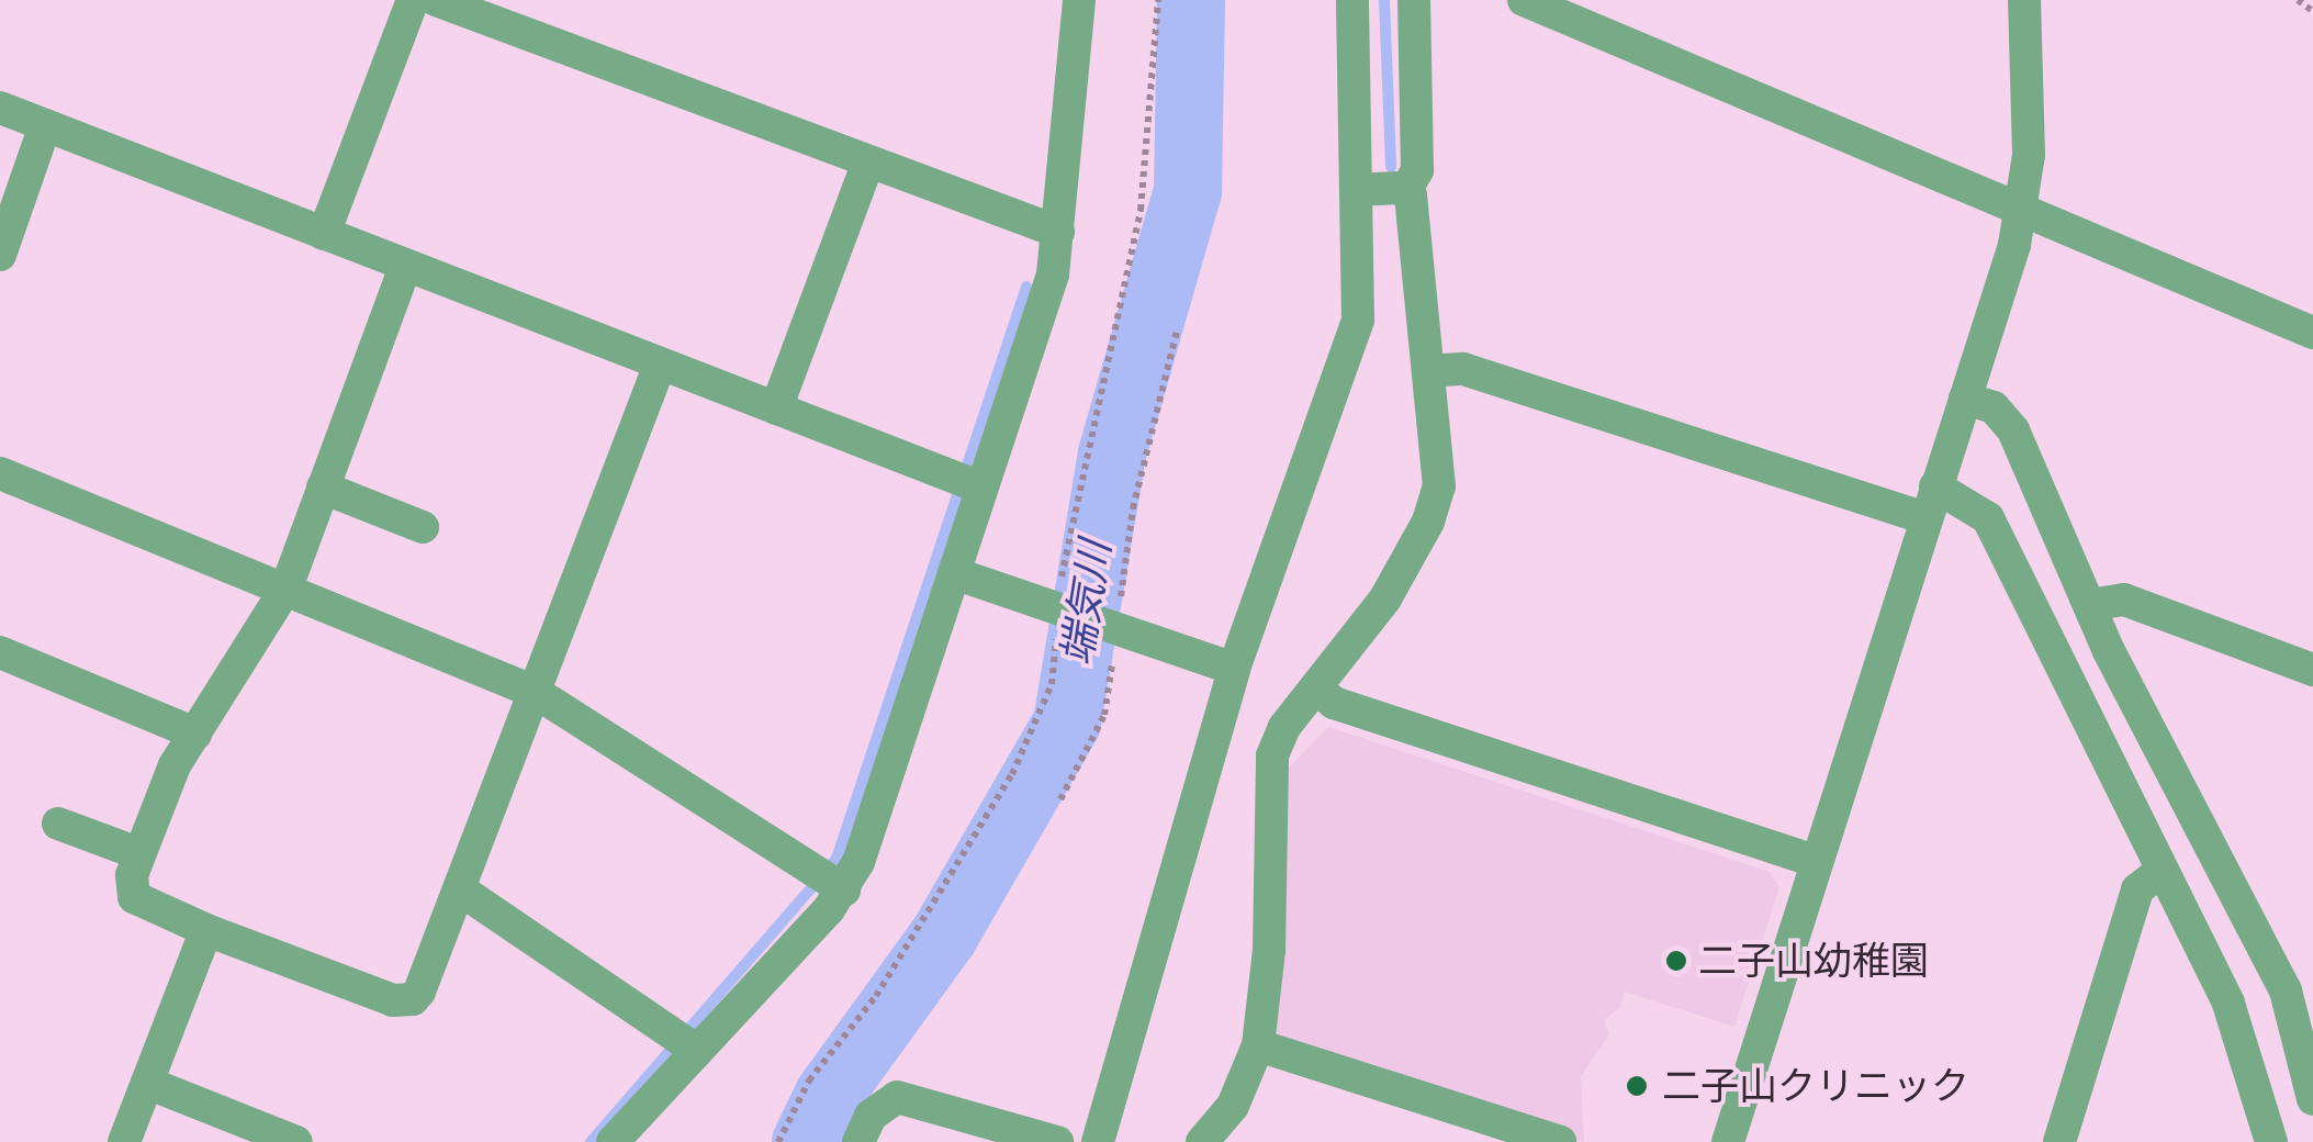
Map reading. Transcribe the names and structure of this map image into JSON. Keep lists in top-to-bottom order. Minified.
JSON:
{"water":["端気川"],"places":["二子山幼稚園","二子山クリニック"]}
